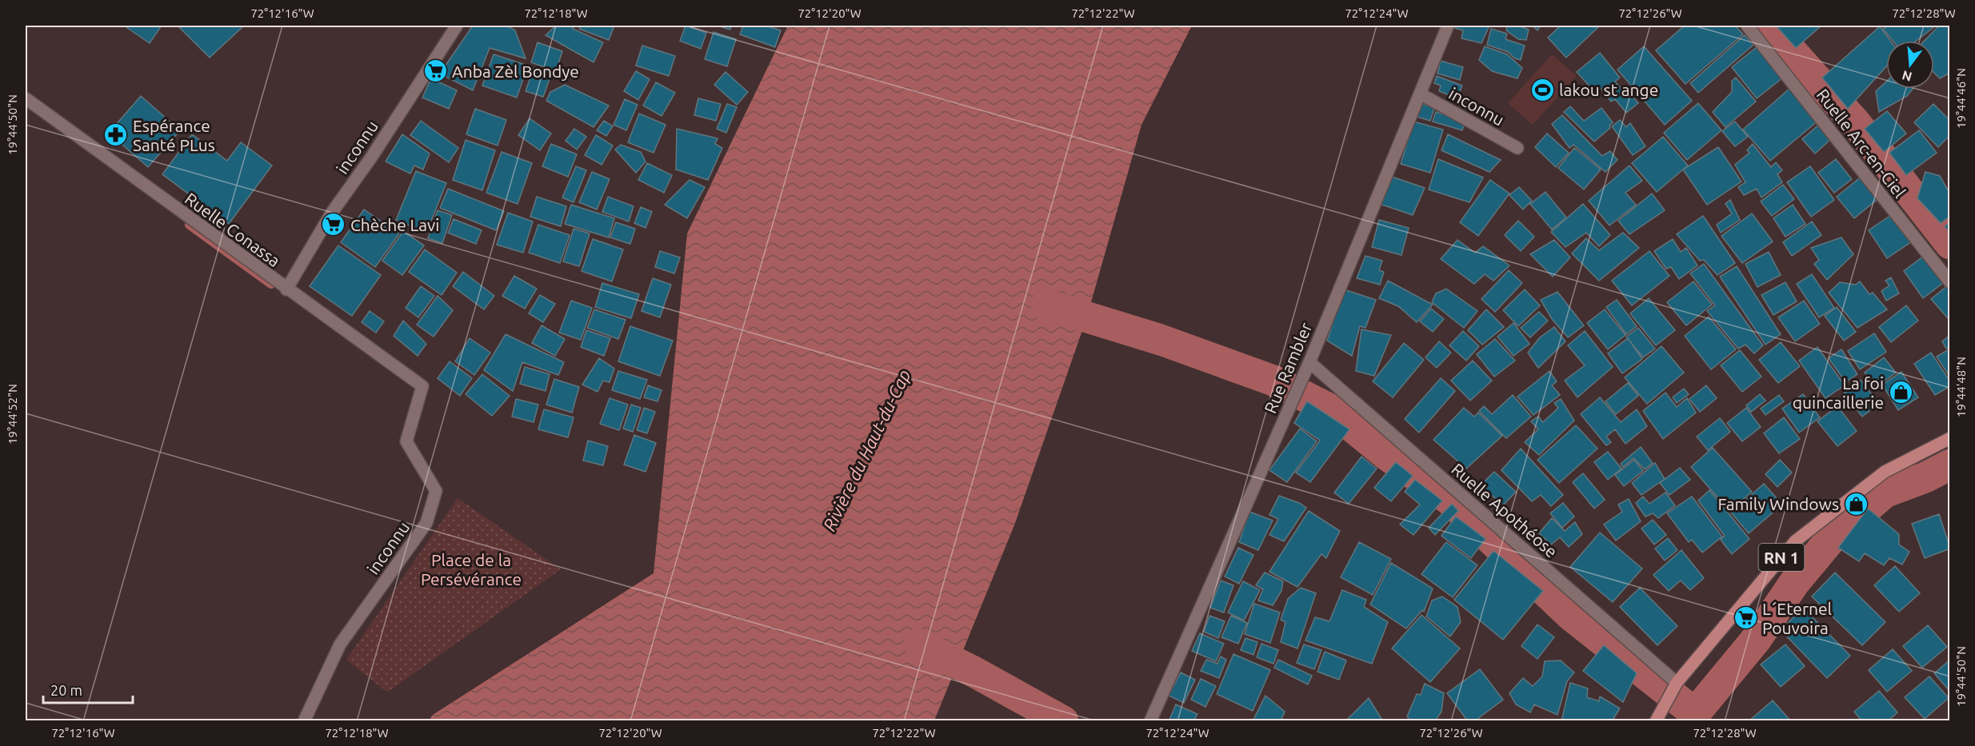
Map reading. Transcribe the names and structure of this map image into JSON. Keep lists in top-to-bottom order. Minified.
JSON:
{"streets":{"main road":["RN 1"],"street":["inconnu","Ruelle Arc-en-Ciel","Ruelle Conassa","Rue Rambler","Ruelle Apothéose"]},"crossings":[["inconnu","Ruelle Conassa"],["inconnu","Rue Rambler"],["Rue Rambler","Ruelle Apothéose"],["Ruelle Apothéose","RN 1"]],"water":["Rivière du Haut-du-Cap"],"parks":["Place de la Persévérance"],"places":{"supermarket":["Anba Zèl Bondye","Chèche Lavi","L´Eternel Pouvoira"],"sports":["lakou st ange"],"pharmacy":["Espérance Santé PLus"],"shop":["La foi quincaillerie","Family Windows"]},"scale_bar":"20 m","north":"bottom","coordinates":["72°12'16\"W","72°12'18\"W","72°12'20\"W","72°12'22\"W","72°12'24\"W","72°12'26\"W","72°12'28\"W","19°44'46\"N","19°44'50\"N","19°44'48\"N","19°44'52\"N"]}
